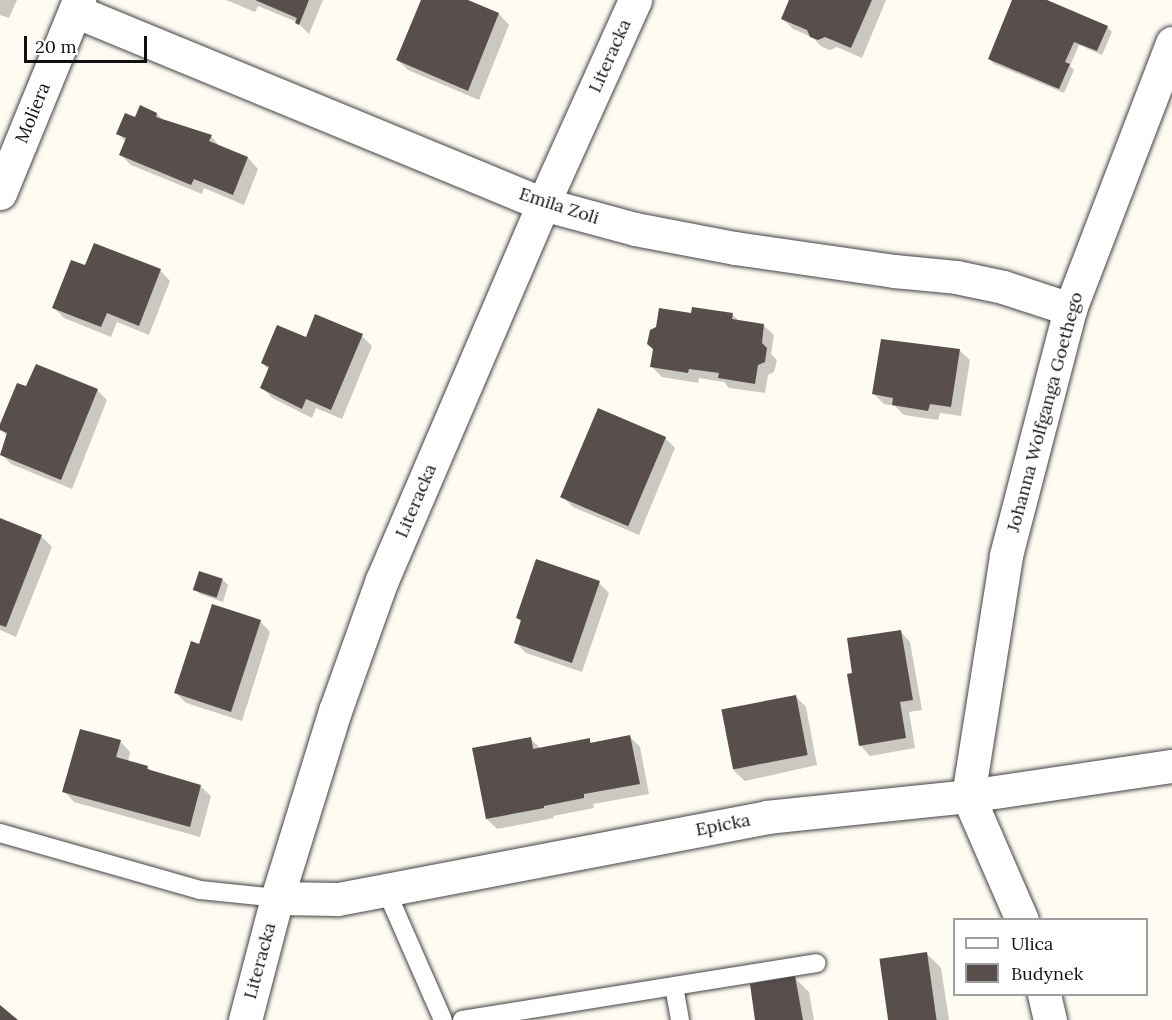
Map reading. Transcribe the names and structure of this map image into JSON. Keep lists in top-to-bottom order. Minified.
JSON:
{"streets":{"street":["Literacka","Moliera","Emila Zoli","Johanna Wolfganga Goethego","Epicka"]},"crossings":[["Literacka","Emila Zoli"],["Literacka","Epicka"],["Moliera","Emila Zoli"],["Emila Zoli","Johanna Wolfganga Goethego"],["Johanna Wolfganga Goethego","Epicka"]],"legend":["Ulica","Budynek"],"scale_bar":"20 m"}
